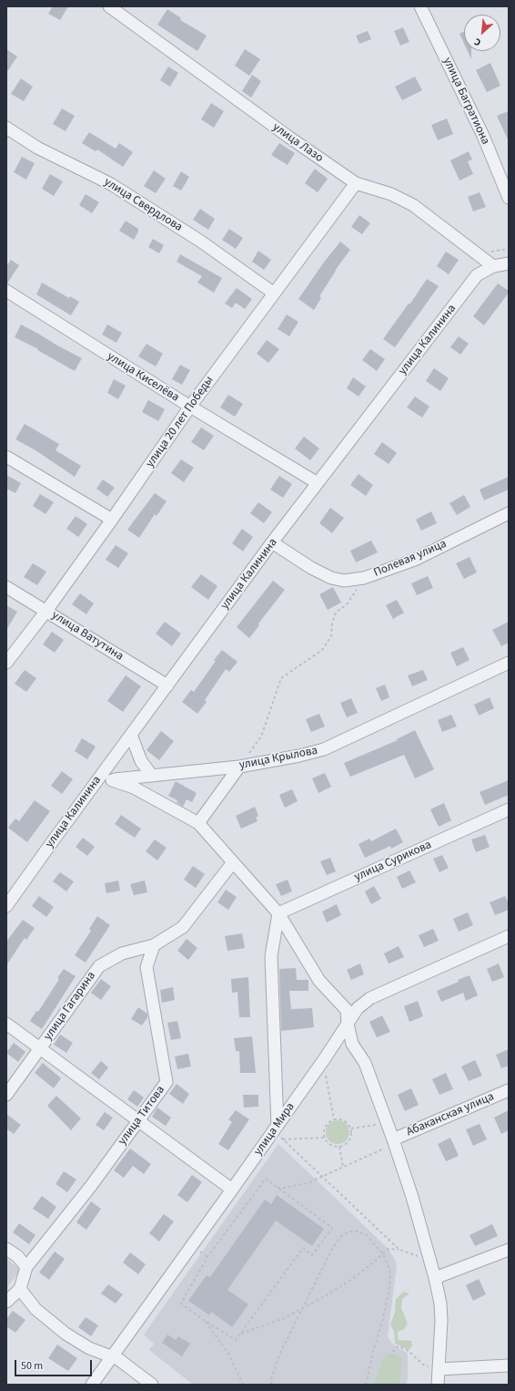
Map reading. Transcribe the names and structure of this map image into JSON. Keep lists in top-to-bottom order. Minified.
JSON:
{"streets":{"street":["улица Багратиона","улица Лазо","улица Свердлова","улица Калинина","улица Киселёва","улица 20 лет Победы","Полевая улица","улица Ватутина","улица Крылова","улица Сурикова","улица Гагарина","Абаканская улица","улица Титова","улица Мира"]},"crossings":[["улица Лазо","улица Калинина"],["улица Лазо","улица 20 лет Победы"],["улица Свердлова","улица 20 лет Победы"],["улица Калинина","улица Киселёва"],["улица Калинина","Полевая улица"],["улица Калинина","улица Ватутина"],["улица Калинина","улица Крылова"],["улица Киселёва","улица 20 лет Победы"],["улица 20 лет Победы","улица Ватутина"],["улица Гагарина","улица Титова"]],"scale_bar":"50 m","north":"bottom left"}
